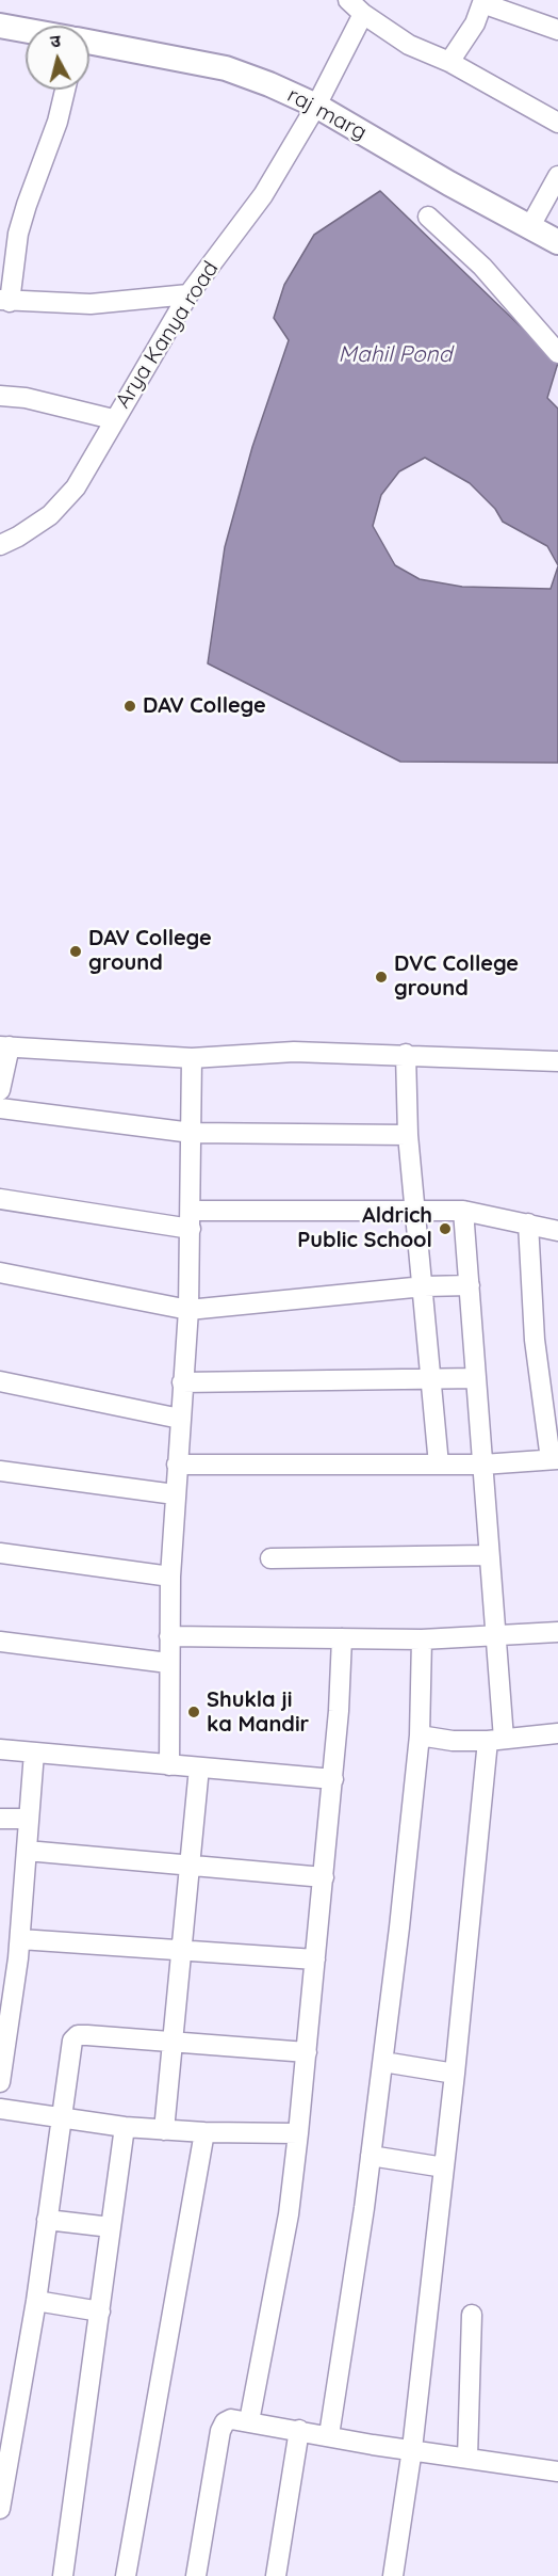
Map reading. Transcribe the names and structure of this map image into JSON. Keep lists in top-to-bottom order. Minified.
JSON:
{"streets":{"main road":["raj marg"],"street":["Arya Kanya road"]},"crossings":[["raj marg","Arya Kanya road"]],"water":["Mahil Pond"],"places":["DAV College","DAV College ground","DVC College ground","Aldrich Public School","Shukla ji ka Mandir"],"north":"top"}
